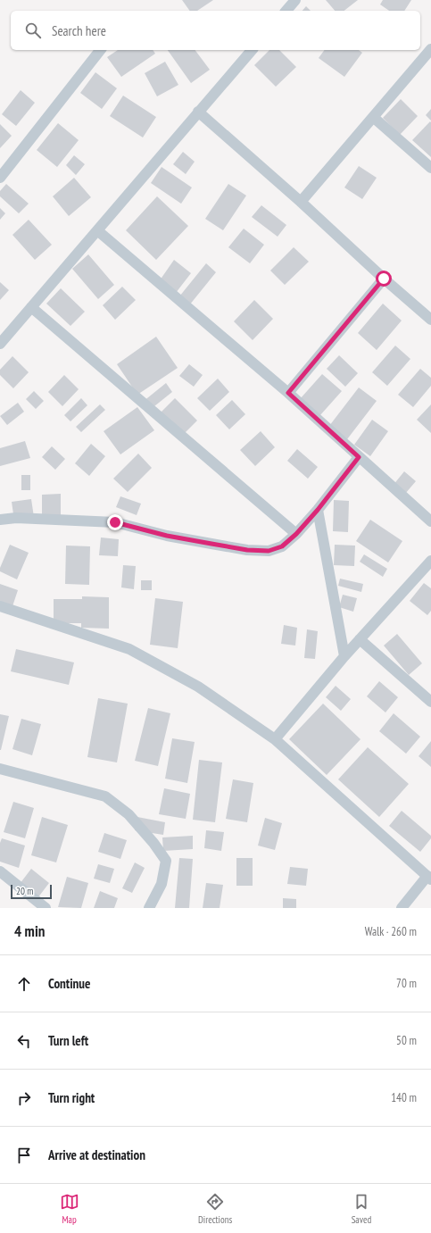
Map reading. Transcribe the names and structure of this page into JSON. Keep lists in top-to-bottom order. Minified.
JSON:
{"scale_bar":"20 m","page":{"search":"Search here","scale":"20 m","heading":["4 min","Walk · 260 m"],"list":[["Continue","70 m"],["Turn left","50 m"],["Turn right","140 m"],"Arrive at destination"],"nav":["Map","Directions","Saved"]}}
